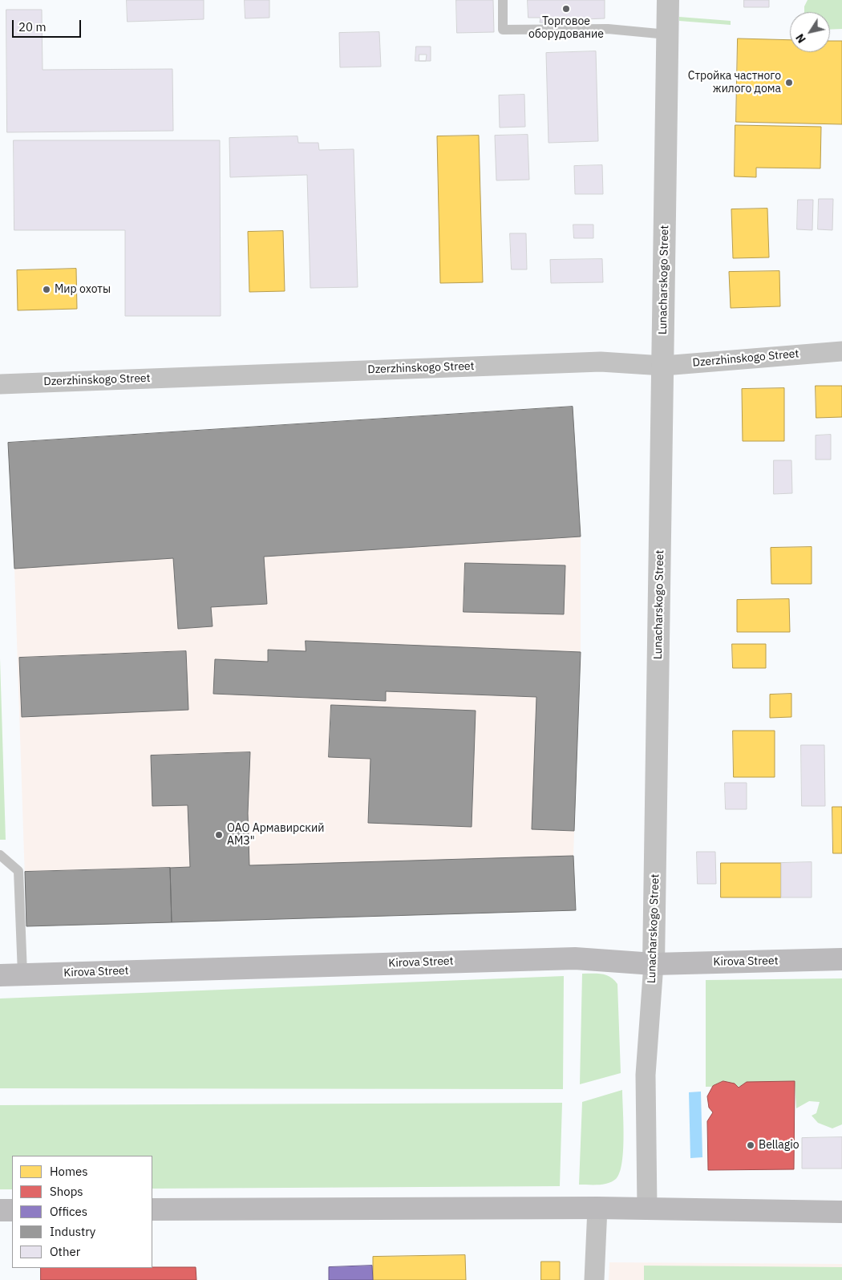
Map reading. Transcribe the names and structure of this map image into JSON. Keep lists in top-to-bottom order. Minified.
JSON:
{"streets":{"main road":["Kirova Street"],"street":["Lunacharskogo Street","Dzerzhinskogo Street"]},"crossings":[["Lunacharskogo Street","Dzerzhinskogo Street"],["Lunacharskogo Street","Kirova Street"]],"places":["Торговое оборудование","Стройка частного жилого дома","Мир охоты","ОАО Армавирский АМЗ\"","Bellagio"],"legend":["Homes","Shops","Offices","Industry","Other"],"scale_bar":"20 m","north":"bottom left"}
